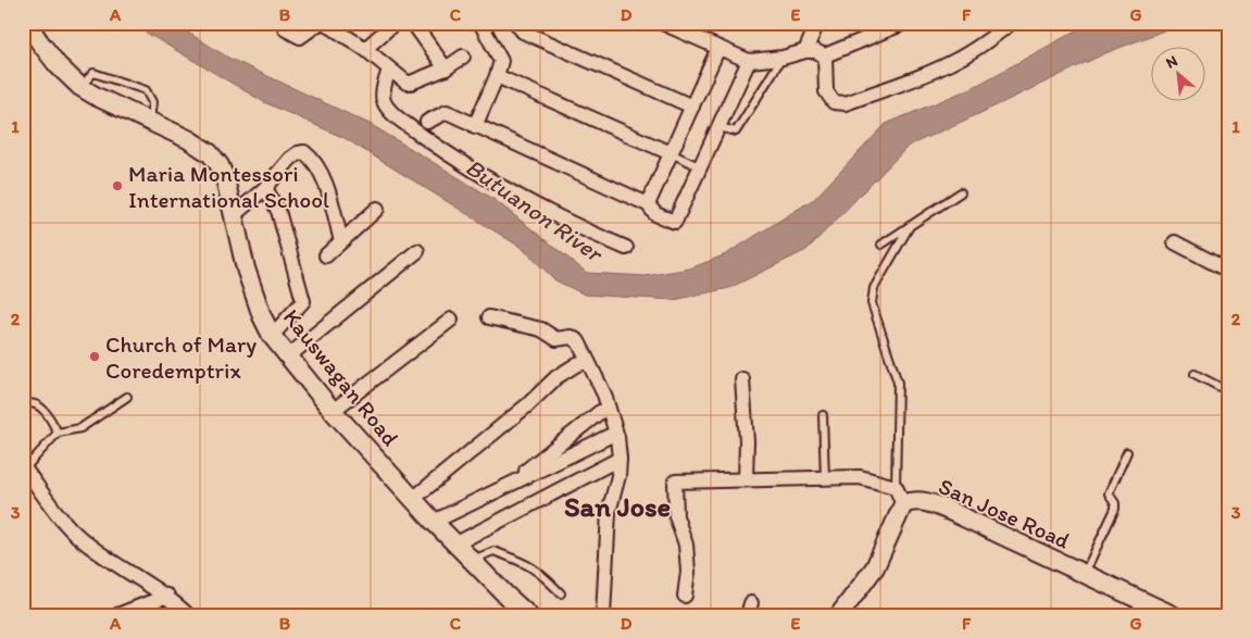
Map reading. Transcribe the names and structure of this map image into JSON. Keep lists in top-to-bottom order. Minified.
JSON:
{"streets":{"street":["Kauswagan Road","San Jose Road"]},"districts":["San Jose"],"water":["Butuanon River"],"places":["Maria Montessori International School","Church of Mary Coredemptrix"],"north":"top left","grid":{"columns":["A","B","C","D","E","F","G"],"rows":["1","2","3"]}}
